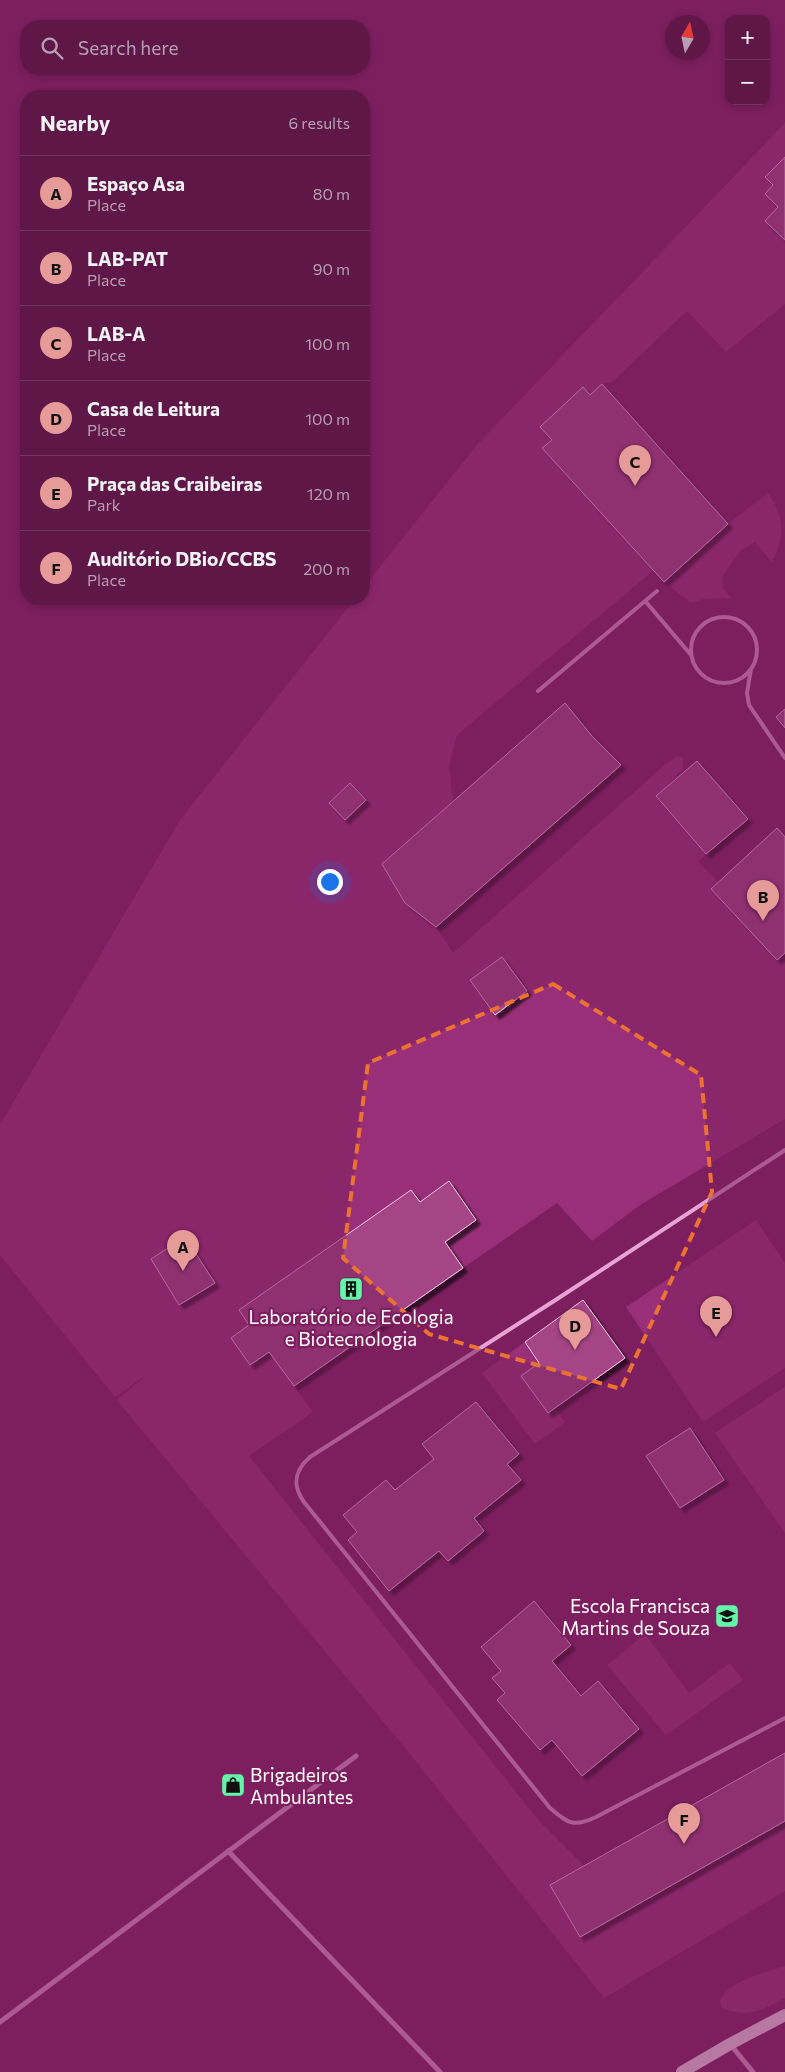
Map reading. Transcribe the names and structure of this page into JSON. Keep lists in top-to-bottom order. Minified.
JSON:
{"places":{"building":["Laboratório de Ecologia e Biotecnologia"],"school or university":["Escola Francisca Martins de Souza"],"shop":["Brigadeiros Ambulantes"]},"north":"top","page":{"map_buttons":["+","−"],"search":"Search here","heading":["Nearby","6 results"],"list":[{"mark":"A","name":"Espaço Asa","note":"Place","value":"80 m"},{"mark":"B","name":"LAB-PAT","note":"Place","value":"90 m"},{"mark":"C","name":"LAB-A","note":"Place","value":"100 m"},{"mark":"D","name":"Casa de Leitura","note":"Place","value":"100 m"},{"mark":"E","name":"Praça das Craibeiras","note":"Park","value":"120 m"},{"mark":"F","name":"Auditório DBio/CCBS","note":"Place","value":"200 m"}],"pins":["C","B","A","E","D","F"]}}
